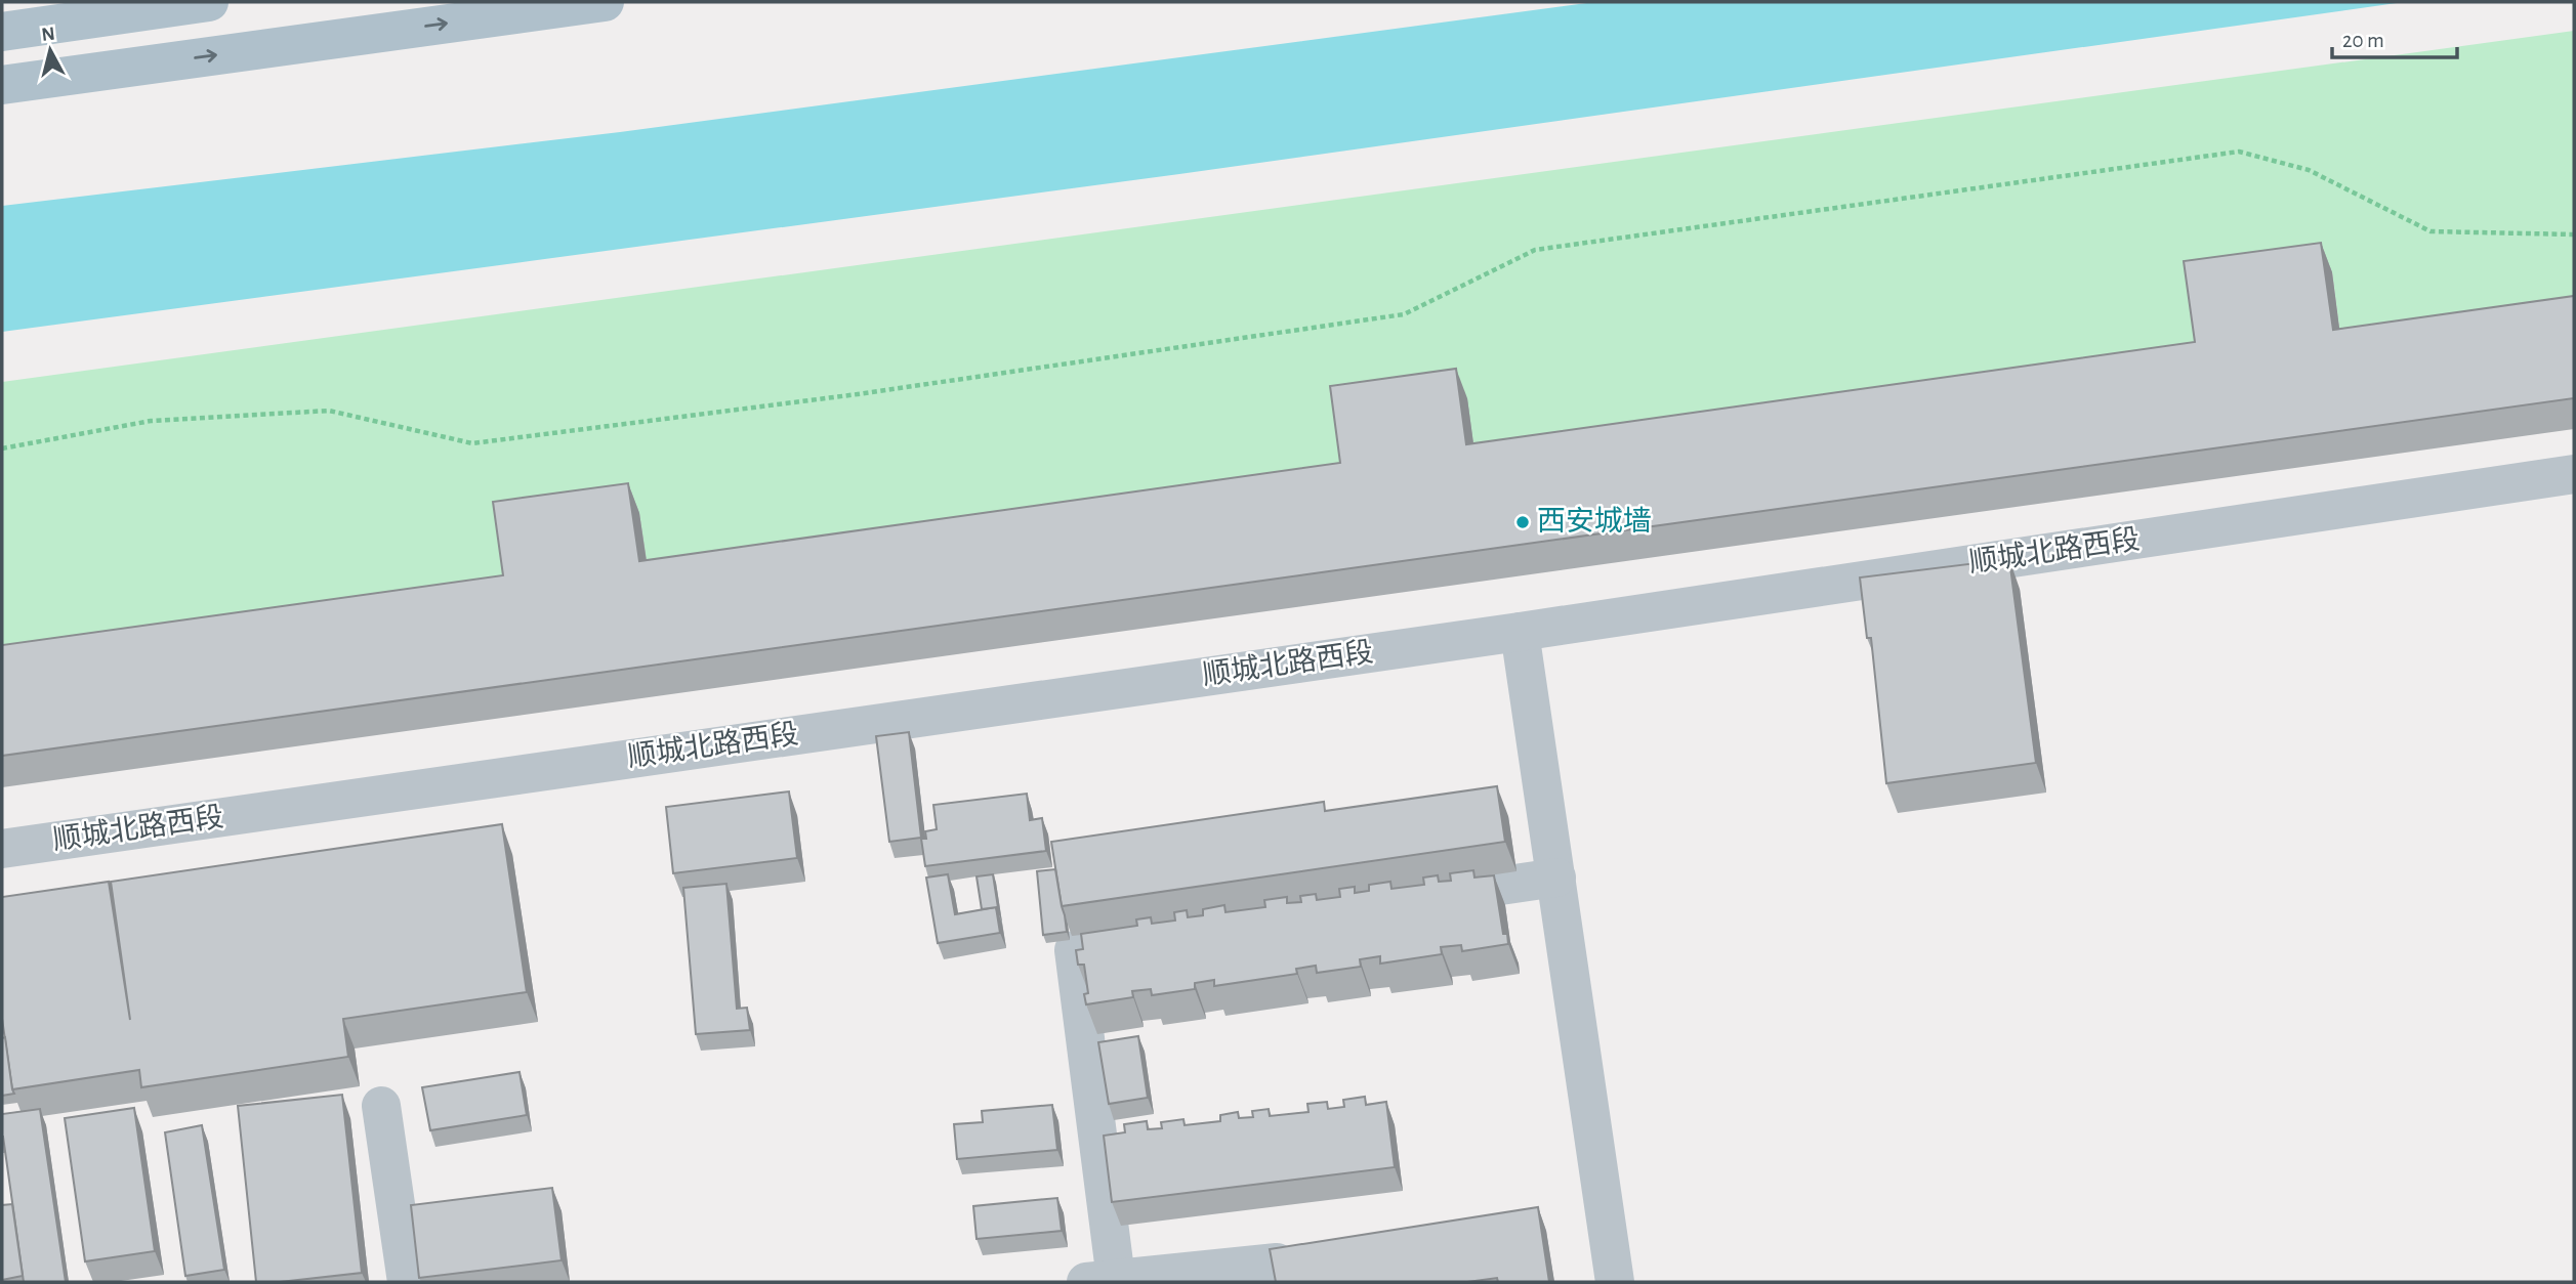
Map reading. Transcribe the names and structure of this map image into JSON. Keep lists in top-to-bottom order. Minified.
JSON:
{"streets":{"street":["顺城北路西段"]},"places":["西安城墙"],"scale_bar":"20 m","north":"top"}
